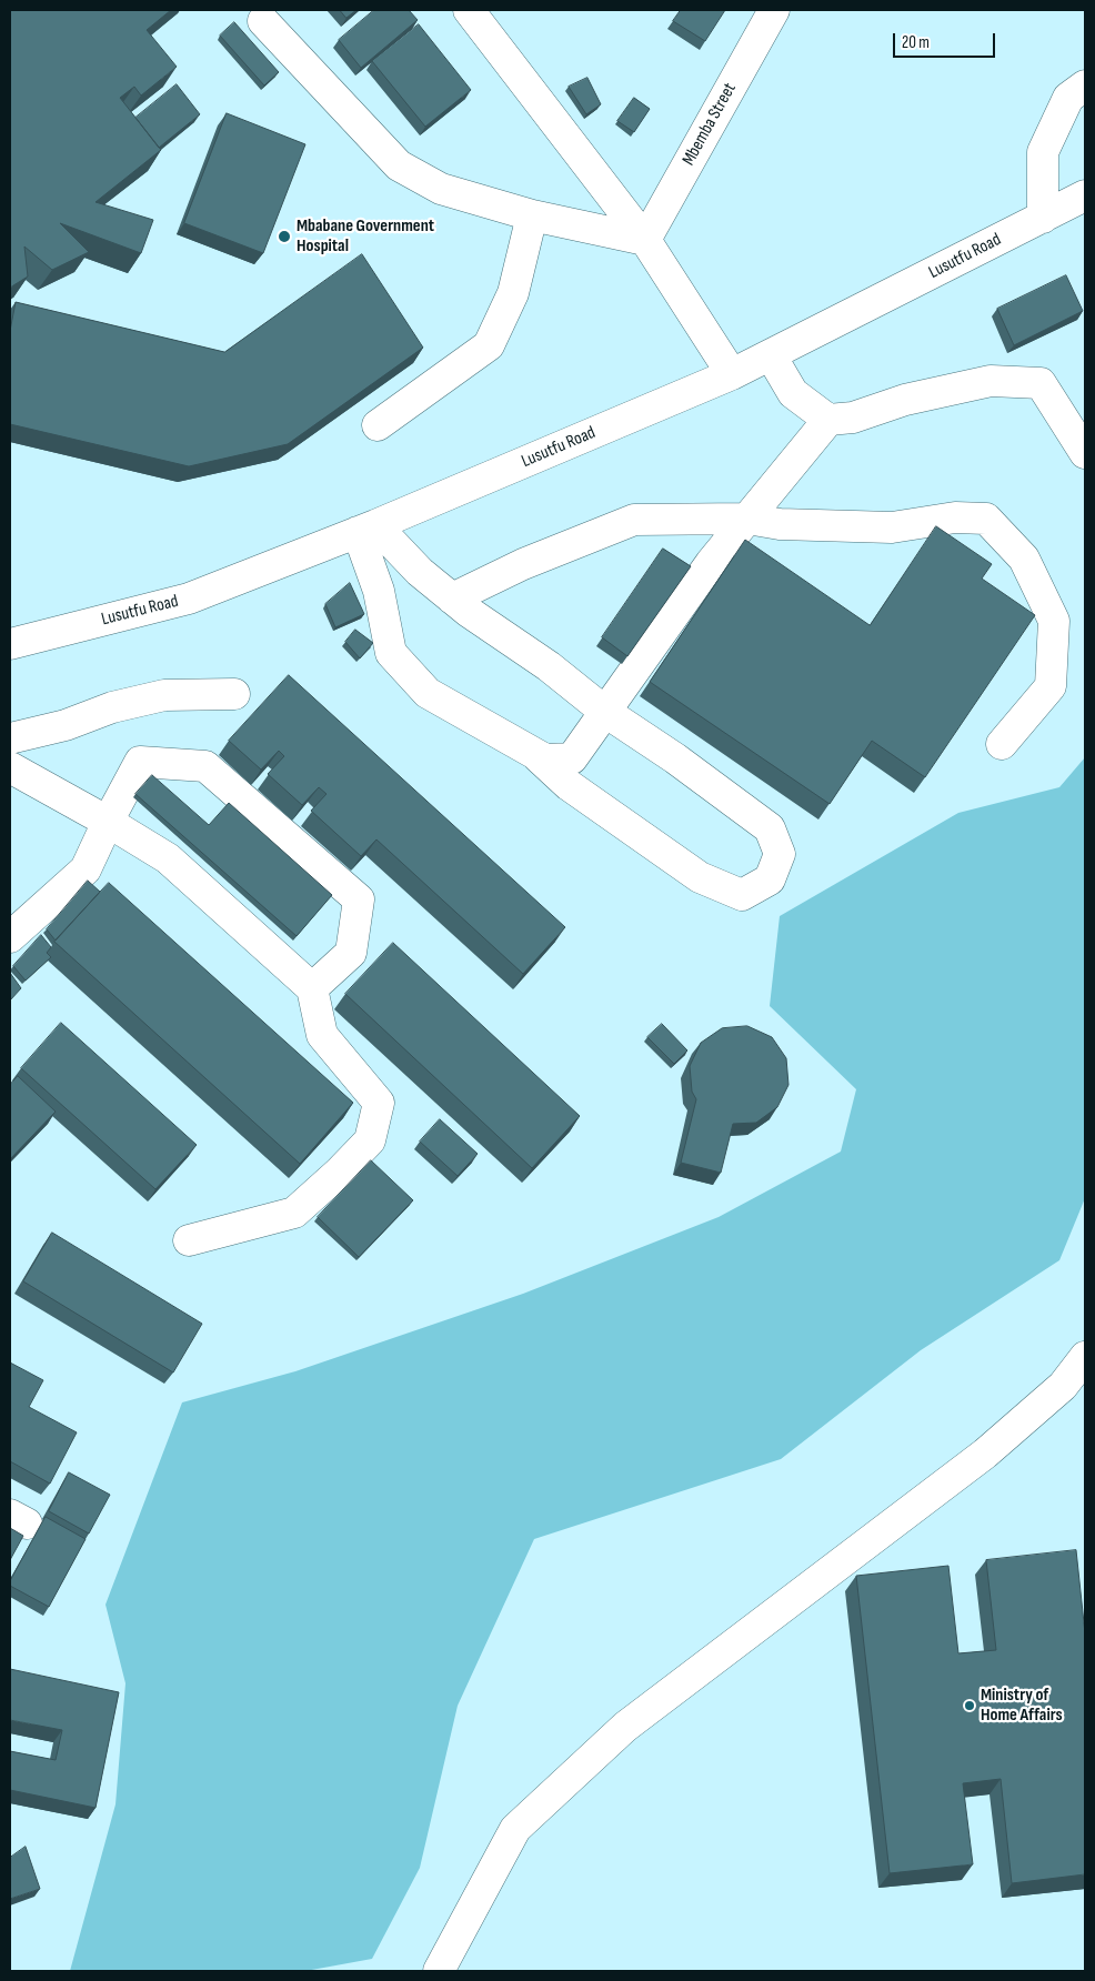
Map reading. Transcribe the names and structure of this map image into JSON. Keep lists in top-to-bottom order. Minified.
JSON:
{"streets":{"street":["Mbemba Street","Lusutfu Road"]},"places":["Mbabane Government Hospital","Ministry of Home Affairs"],"scale_bar":"20 m"}
